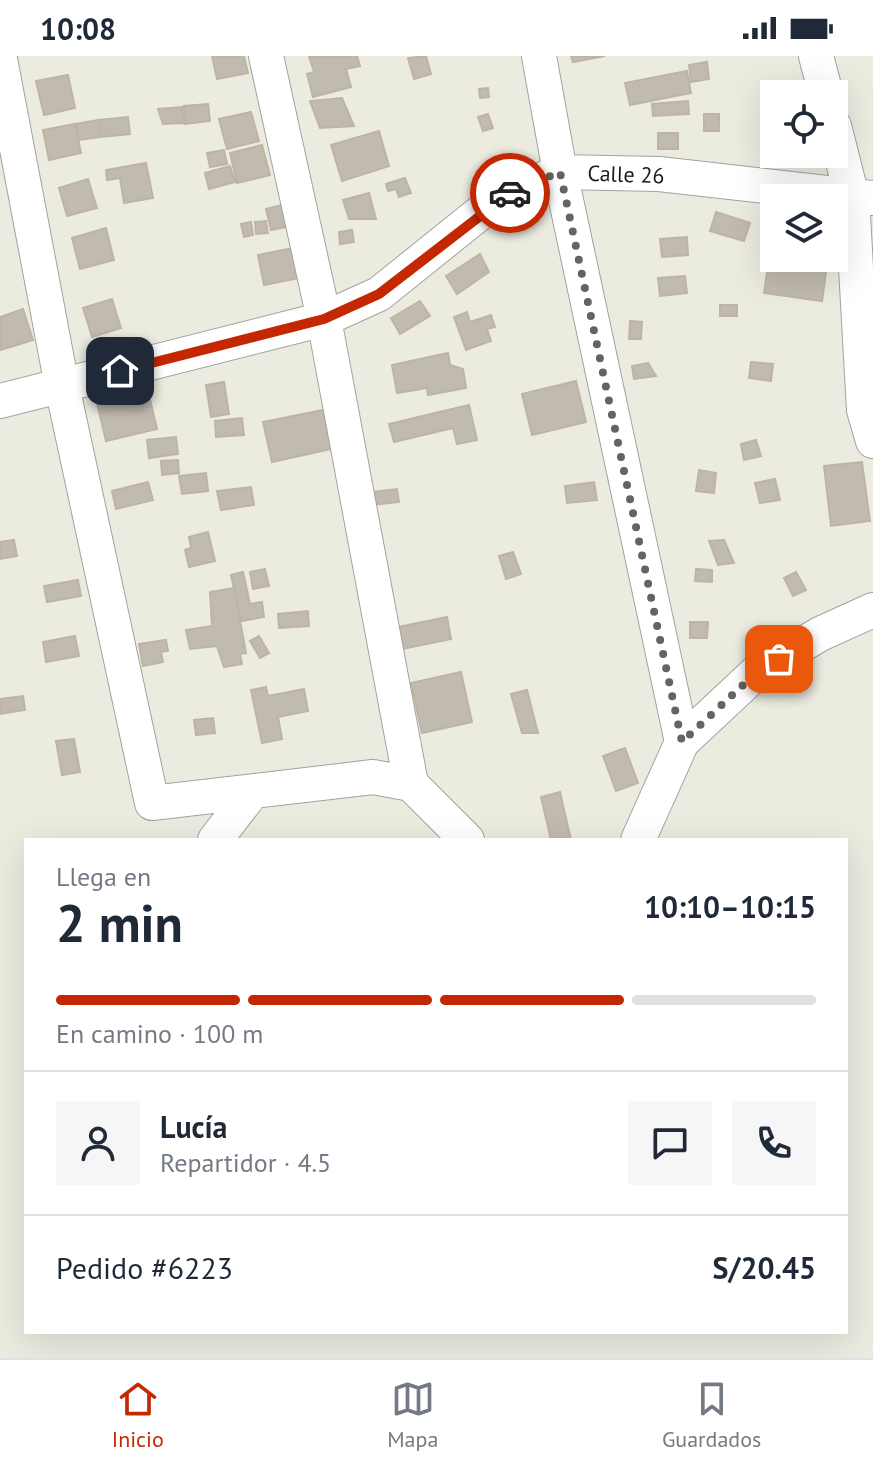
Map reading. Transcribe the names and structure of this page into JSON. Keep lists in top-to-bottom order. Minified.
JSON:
{"streets":{"street":["Calle 26"]},"page":{"status":"10:08","heading":["2 min","Llega en","10:10–10:15"],"panel":["Lucía","Repartidor · 4.5","Pedido #6223","S/20.45"],"bar":"En camino · 100 m","tabs":["Inicio","Mapa","Guardados"]}}
